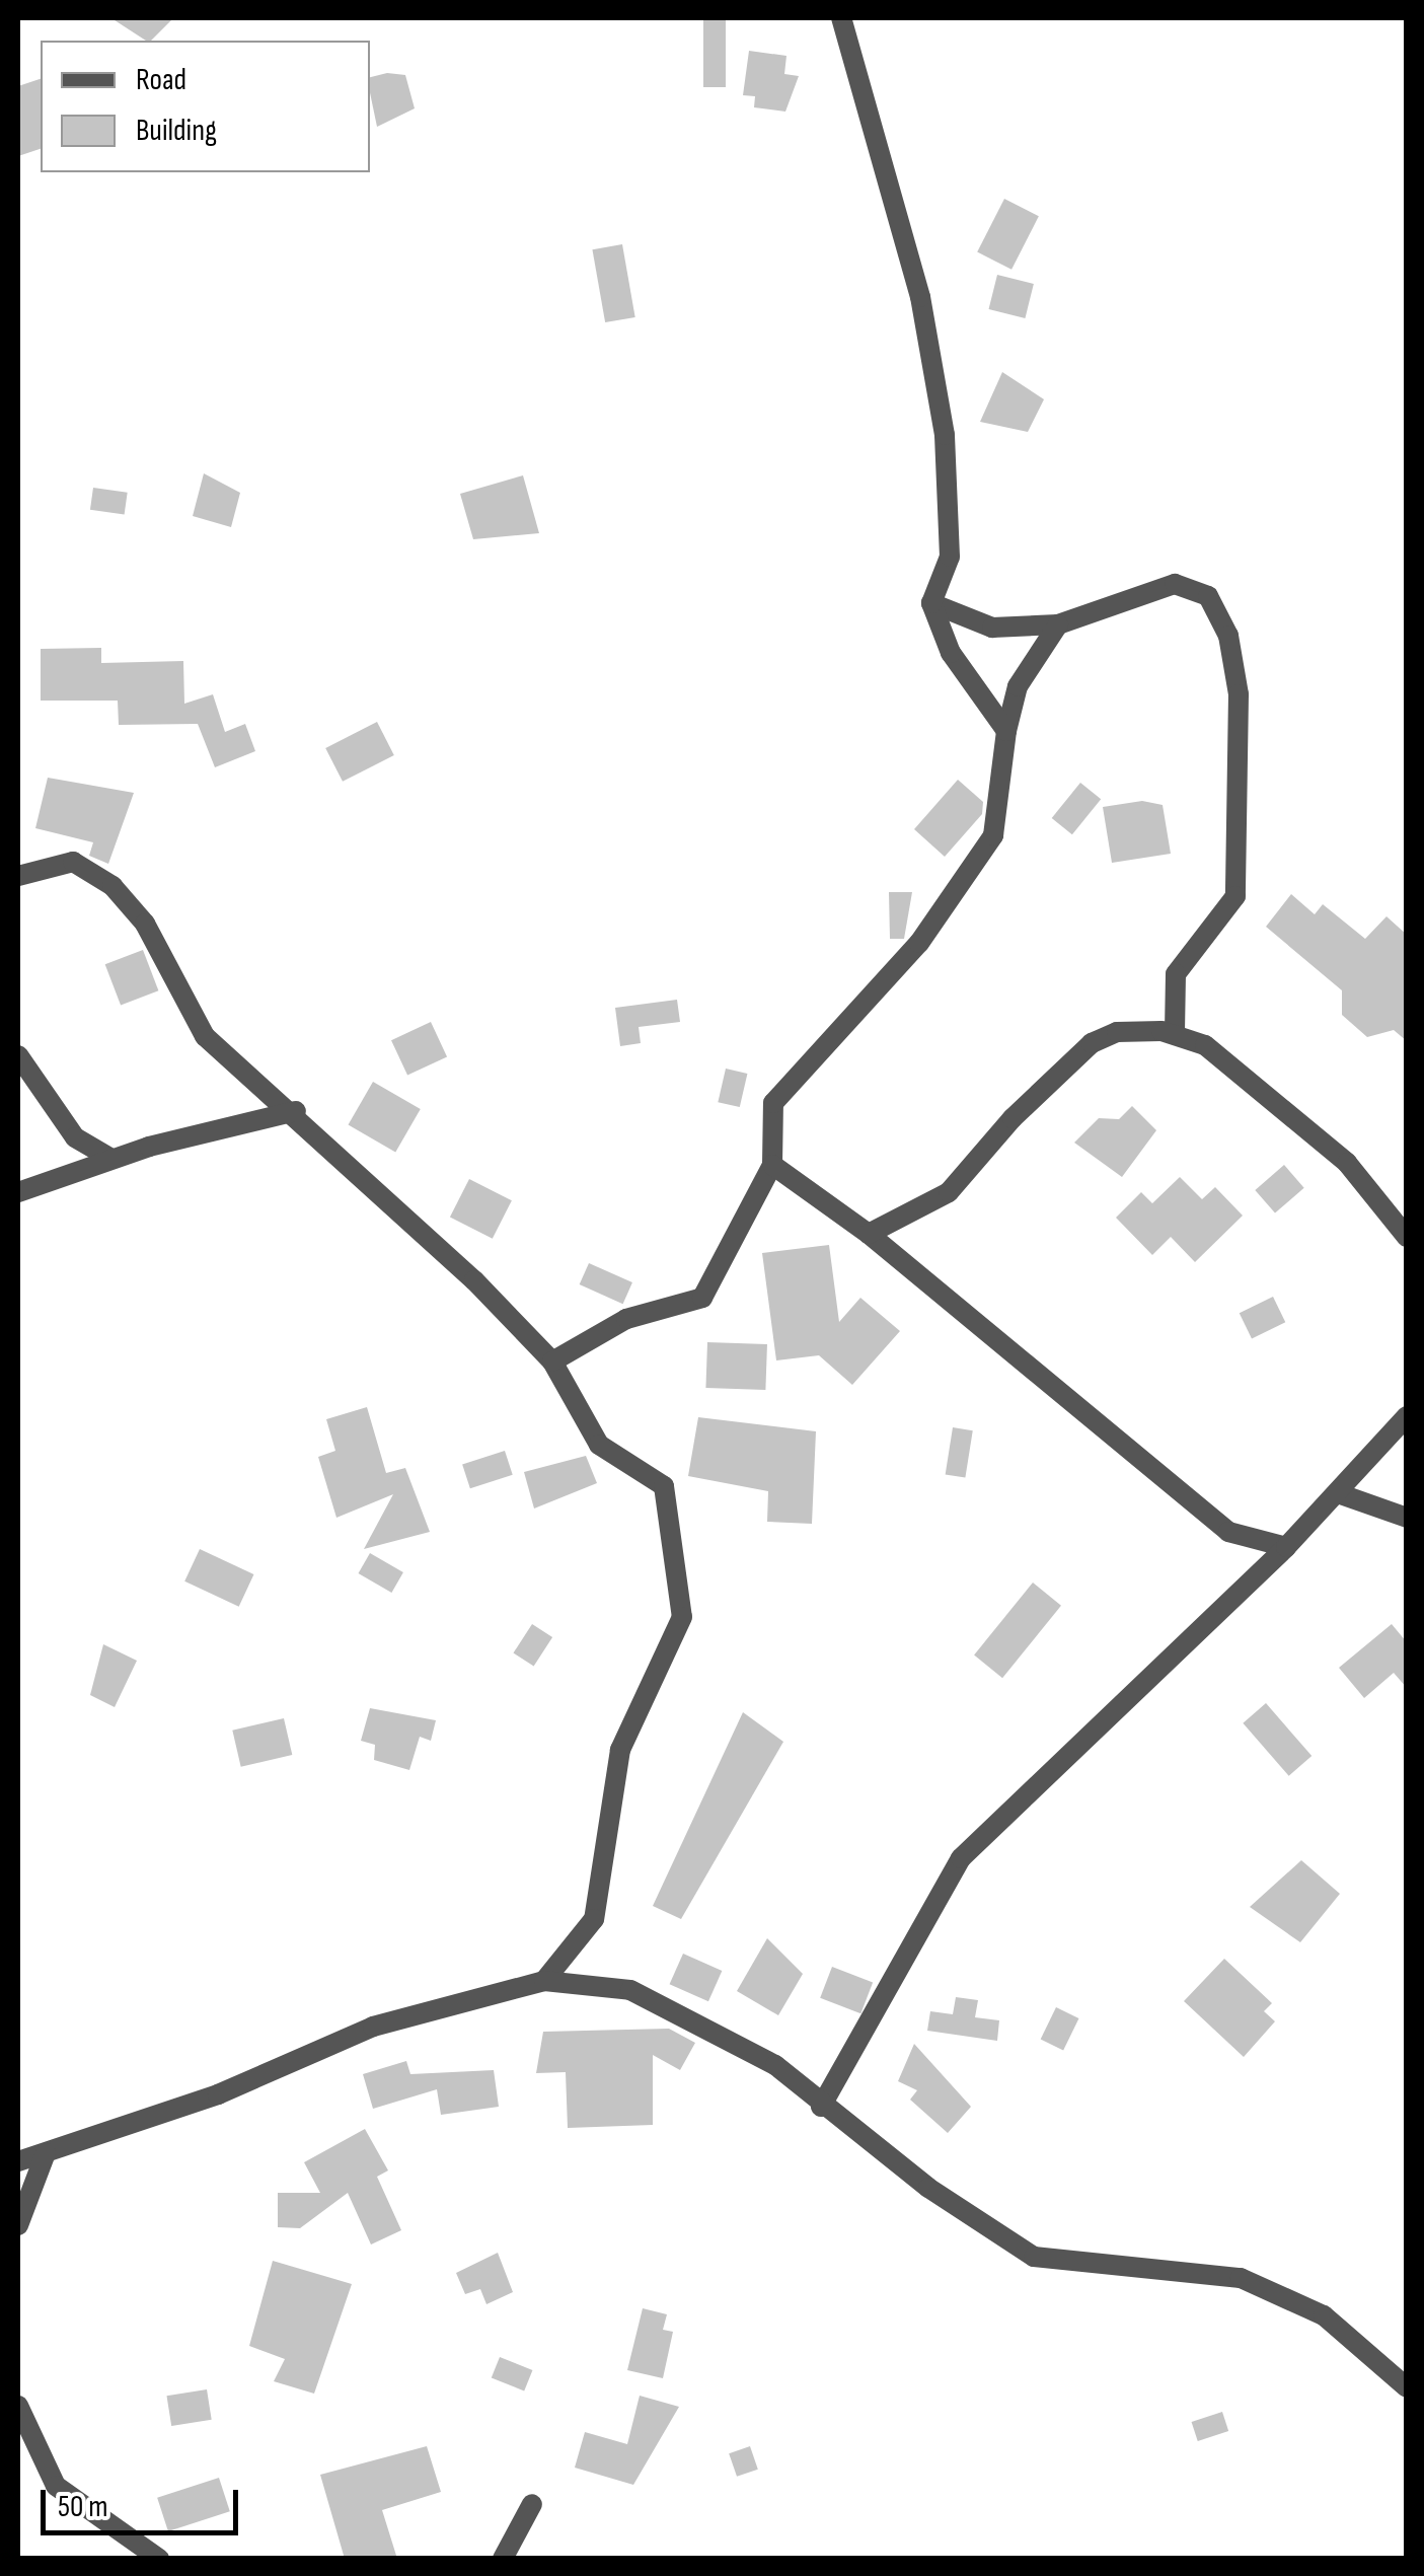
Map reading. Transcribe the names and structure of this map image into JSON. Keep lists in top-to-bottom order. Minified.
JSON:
{"legend":["Road","Building"],"scale_bar":"50 m"}
